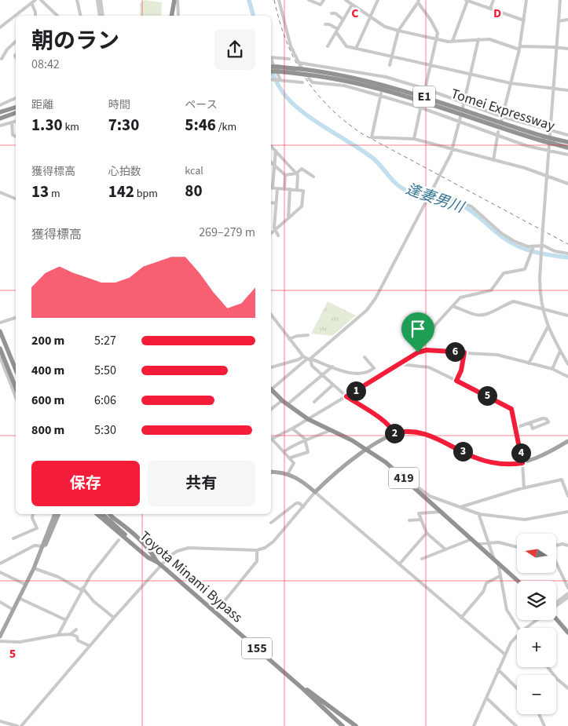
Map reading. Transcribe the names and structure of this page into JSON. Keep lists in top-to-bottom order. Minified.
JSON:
{"streets":{"highway":["E1","Tomei Expressway","419","Toyota Minami Bypass","155"]},"crossings":[["Toyota Minami Bypass","155"]],"water":["逢妻男川"],"north":"left","page":{"heading":["朝のラン","08:42"],"stats":[["距離","1.30 km"],["時間","7:30"],["ペース","5:46 /km"],["獲得標高","13 m"],["心拍数","142 bpm"],["kcal","80"]],"chart":["獲得標高","269–279 m"],"list":[{"name":"200 m","note":"5:27"},{"name":"400 m","note":"5:50"},{"name":"600 m","note":"6:06"},{"name":"800 m","note":"5:30"}],"pins":["6","1","5","2","3","4"],"buttons":["保存","共有"],"map_buttons":["+","−"]},"grid":{"columns":["C","D"],"rows":["5"]}}
